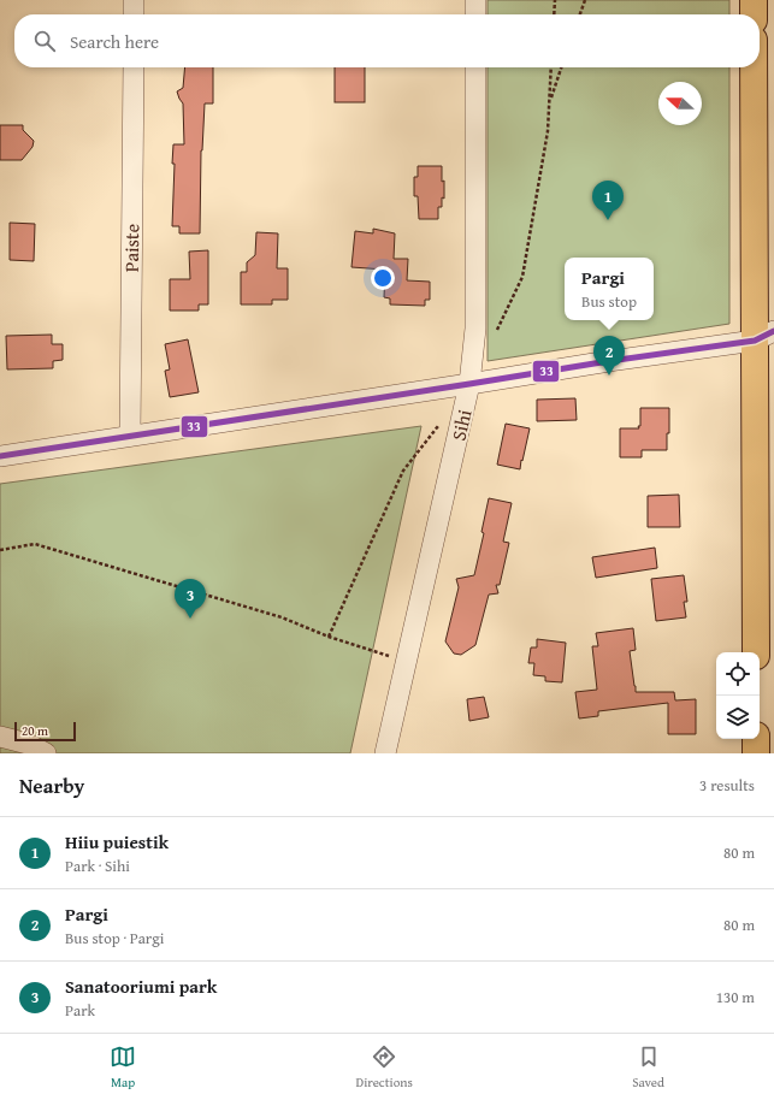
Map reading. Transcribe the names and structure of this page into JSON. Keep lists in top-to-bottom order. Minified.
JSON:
{"streets":{"street":["Paiste","Sihi"]},"lines":["transit line 33"],"scale_bar":"20 m","north":"left","page":{"search":"Search here","pins":["1","2","3"],"popup":["Pargi","Bus stop"],"scale":"20 m","heading":["Nearby","3 results"],"list":[{"mark":"1","name":"Hiiu puiestik","note":"Park · Sihi","value":"80 m"},{"mark":"2","name":"Pargi","note":"Bus stop · Pargi","value":"80 m"},{"mark":"3","name":"Sanatooriumi park","note":"Park","value":"130 m"}],"nav":["Map","Directions","Saved"]}}
